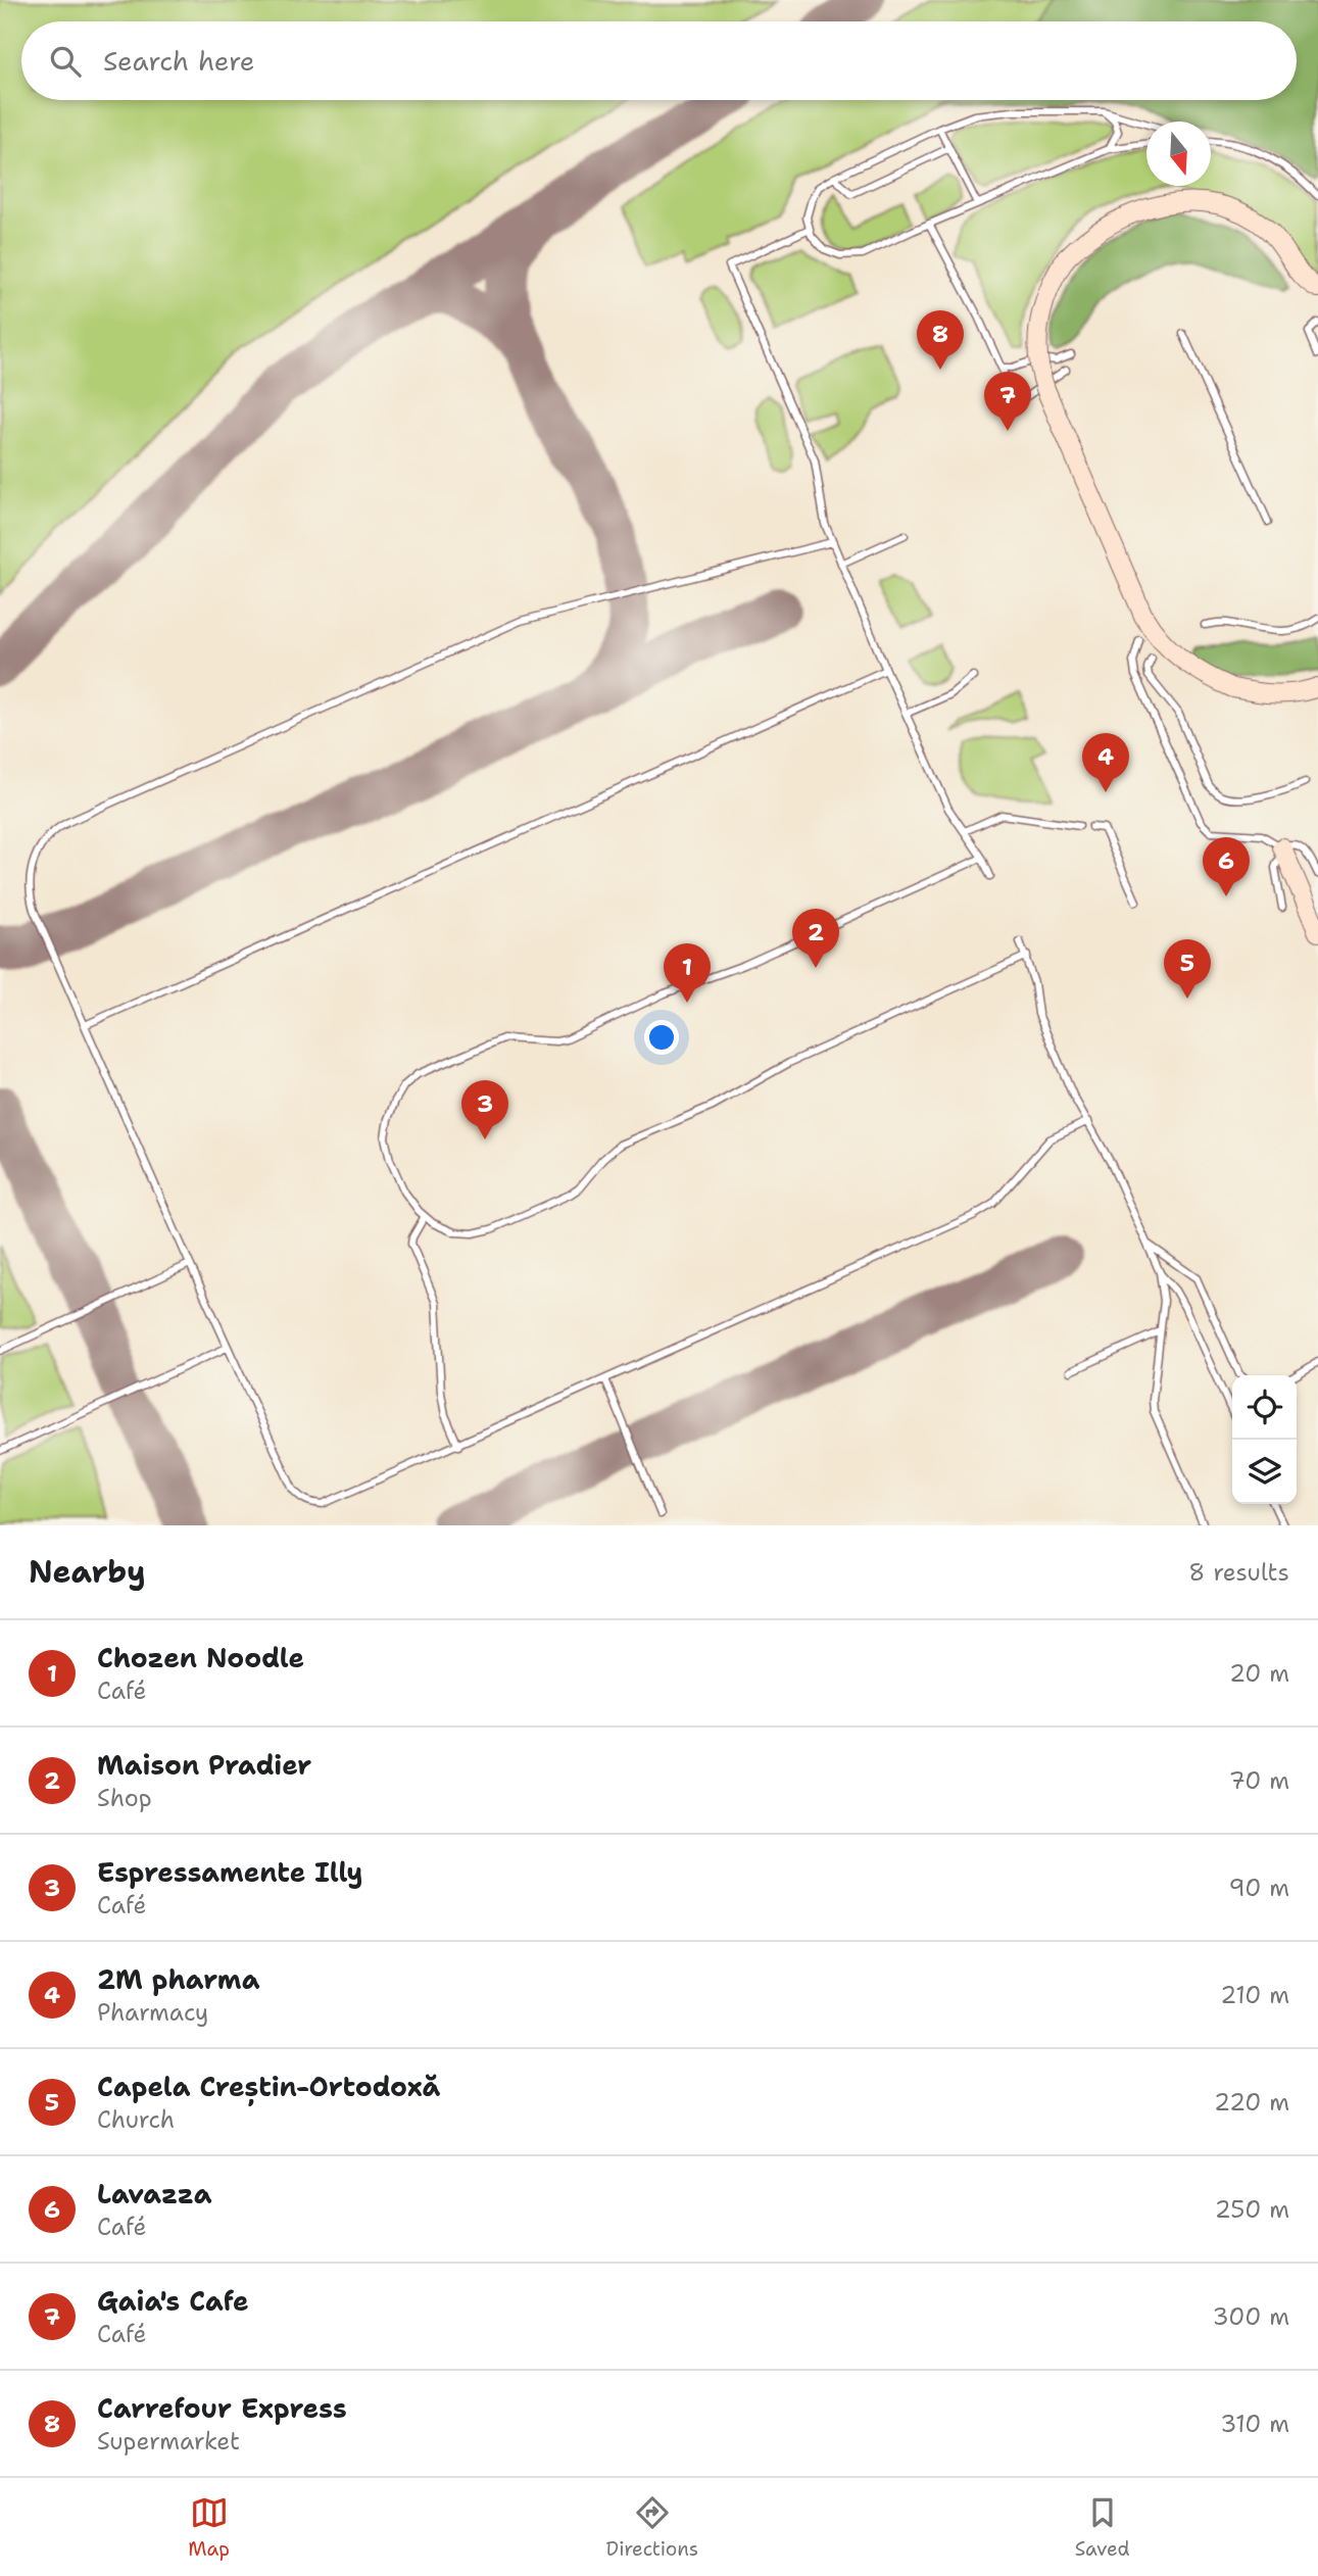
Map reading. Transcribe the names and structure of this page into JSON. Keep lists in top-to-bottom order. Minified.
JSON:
{"north":"bottom","page":{"search":"Search here","pins":["8","7","4","6","2","5","1","3"],"heading":["Nearby","8 results"],"list":[{"mark":"1","name":"Chozen Noodle","note":"Café","value":"20 m"},{"mark":"2","name":"Maison Pradier","note":"Shop","value":"70 m"},{"mark":"3","name":"Espressamente Illy","note":"Café","value":"90 m"},{"mark":"4","name":"2M pharma","note":"Pharmacy","value":"210 m"},{"mark":"5","name":"Capela Creștin-Ortodoxă","note":"Church","value":"220 m"},{"mark":"6","name":"Lavazza","note":"Café","value":"250 m"},{"mark":"7","name":"Gaia's Cafe","note":"Café","value":"300 m"},{"mark":"8","name":"Carrefour Express","note":"Supermarket","value":"310 m"}],"nav":["Map","Directions","Saved"]}}
